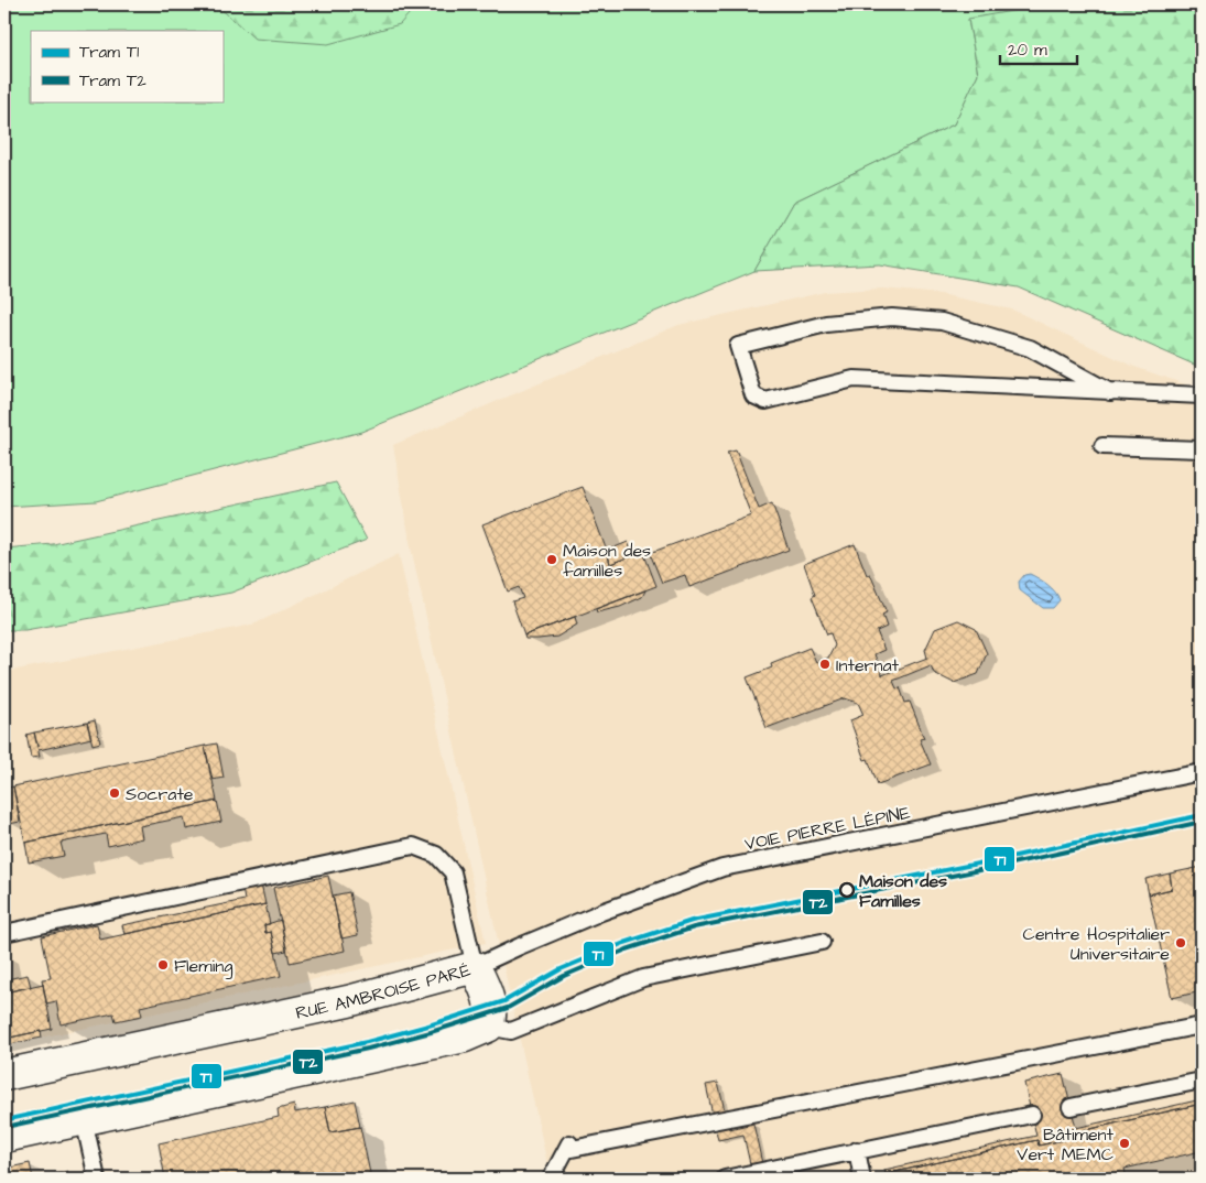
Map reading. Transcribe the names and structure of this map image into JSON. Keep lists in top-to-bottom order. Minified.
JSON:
{"streets":{"street":["RUE AMBROISE PARÉ"],"lane":["VOIE PIERRE LÉPINE"]},"crossings":[["VOIE PIERRE LÉPINE","RUE AMBROISE PARÉ"]],"places":["Maison des familles","Internat","Socrate","Maison des Familles","Centre Hospitalier Universitaire","Fleming","Bâtiment Vert MEMC"],"lines":["tram line T1","tram line T2"],"legend":["Tram T1","Tram T2"],"scale_bar":"20 m"}
